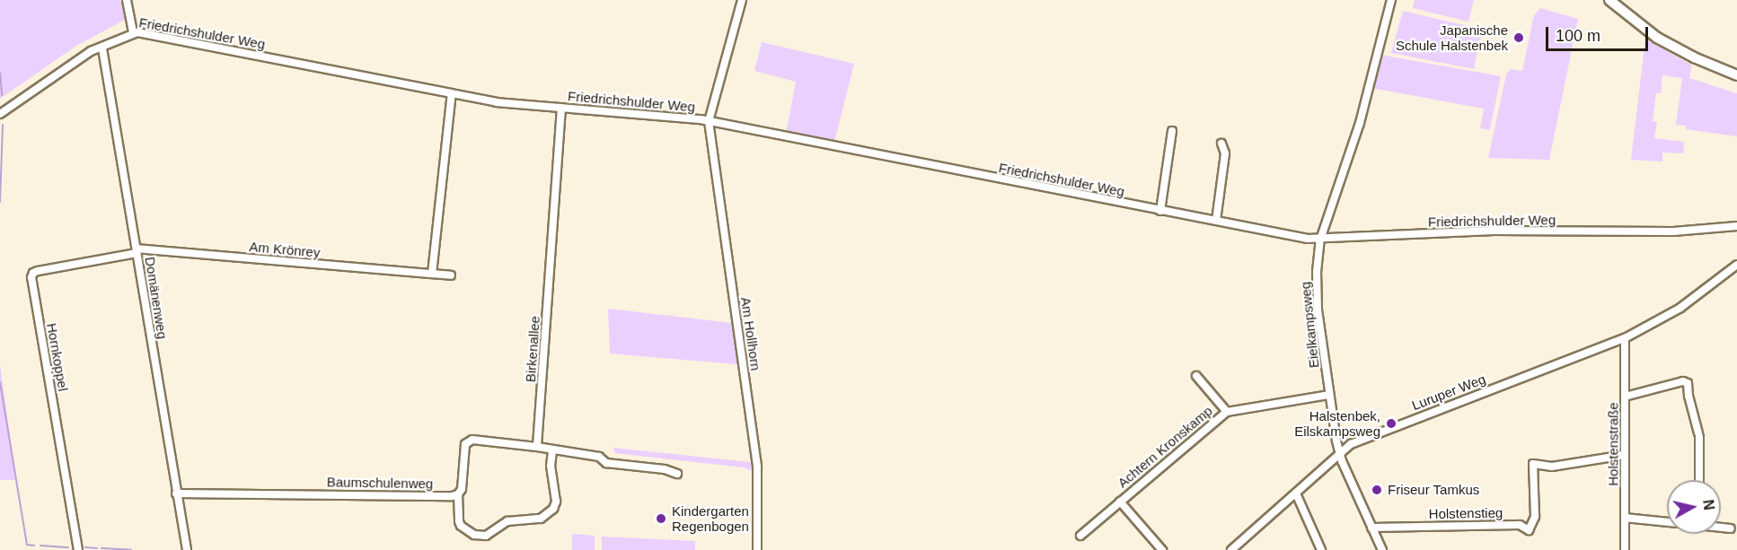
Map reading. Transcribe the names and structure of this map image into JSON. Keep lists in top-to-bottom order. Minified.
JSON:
{"streets":{"street":["Friedrichshulder Weg","Am Krönrey","Domänenweg","Eielkampsweg","Am Hollhorn","Birkenallee","Hornkoppel","Luruper Weg","Holstenstraße","Achtern Kronskamp","Baumschulenweg","Holstenstieg"]},"crossings":[["Friedrichshulder Weg","Domänenweg"],["Friedrichshulder Weg","Eielkampsweg"],["Friedrichshulder Weg","Am Hollhorn"],["Friedrichshulder Weg","Birkenallee"],["Am Krönrey","Domänenweg"],["Am Krönrey","Hornkoppel"],["Domänenweg","Hornkoppel"],["Domänenweg","Baumschulenweg"],["Eielkampsweg","Luruper Weg"],["Eielkampsweg","Achtern Kronskamp"],["Eielkampsweg","Holstenstieg"],["Luruper Weg","Holstenstraße"],["Holstenstraße","Holstenstieg"]],"places":["Japanische Schule Halstenbek","Halstenbek, Eilskampsweg","Friseur Tamkus","Kindergarten Regenbogen"],"scale_bar":"100 m","north":"right"}
